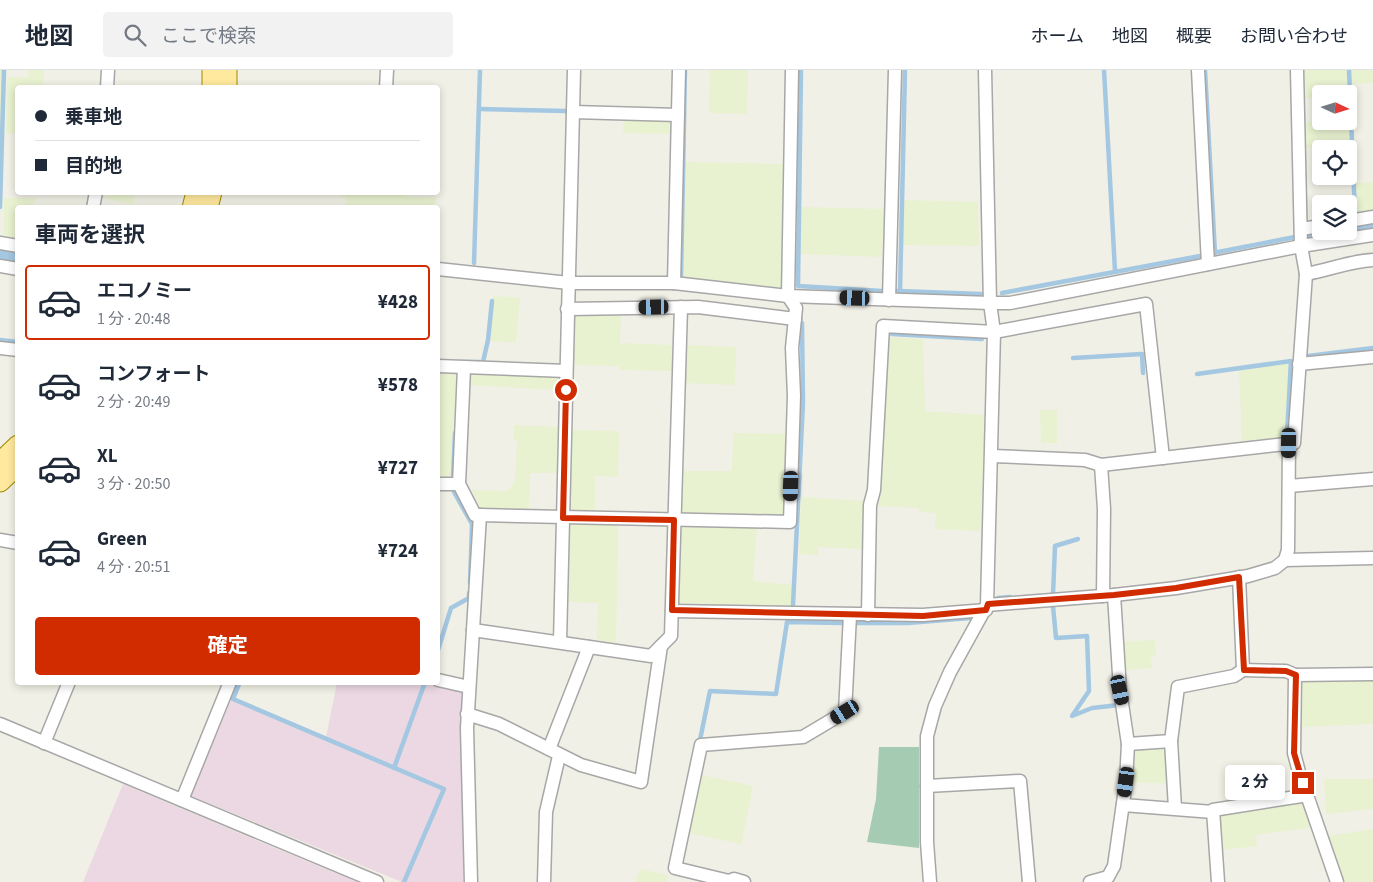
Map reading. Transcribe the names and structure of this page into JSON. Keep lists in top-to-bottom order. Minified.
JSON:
{"north":"right","page":{"header":"地図","search":"ここで検索","nav":["ホーム","地図","概要","お問い合わせ"],"banner":["乗車地","目的地"],"heading":"車両を選択","list":[{"name":"エコノミー","note":"1 分 · 20:48","value":"¥428"},{"name":"コンフォート","note":"2 分 · 20:49","value":"¥578"},{"name":"XL","note":"3 分 · 20:50","value":"¥727"},{"name":"Green","note":"4 分 · 20:51","value":"¥724"}],"buttons":"確定","bubble":"2 分"}}
